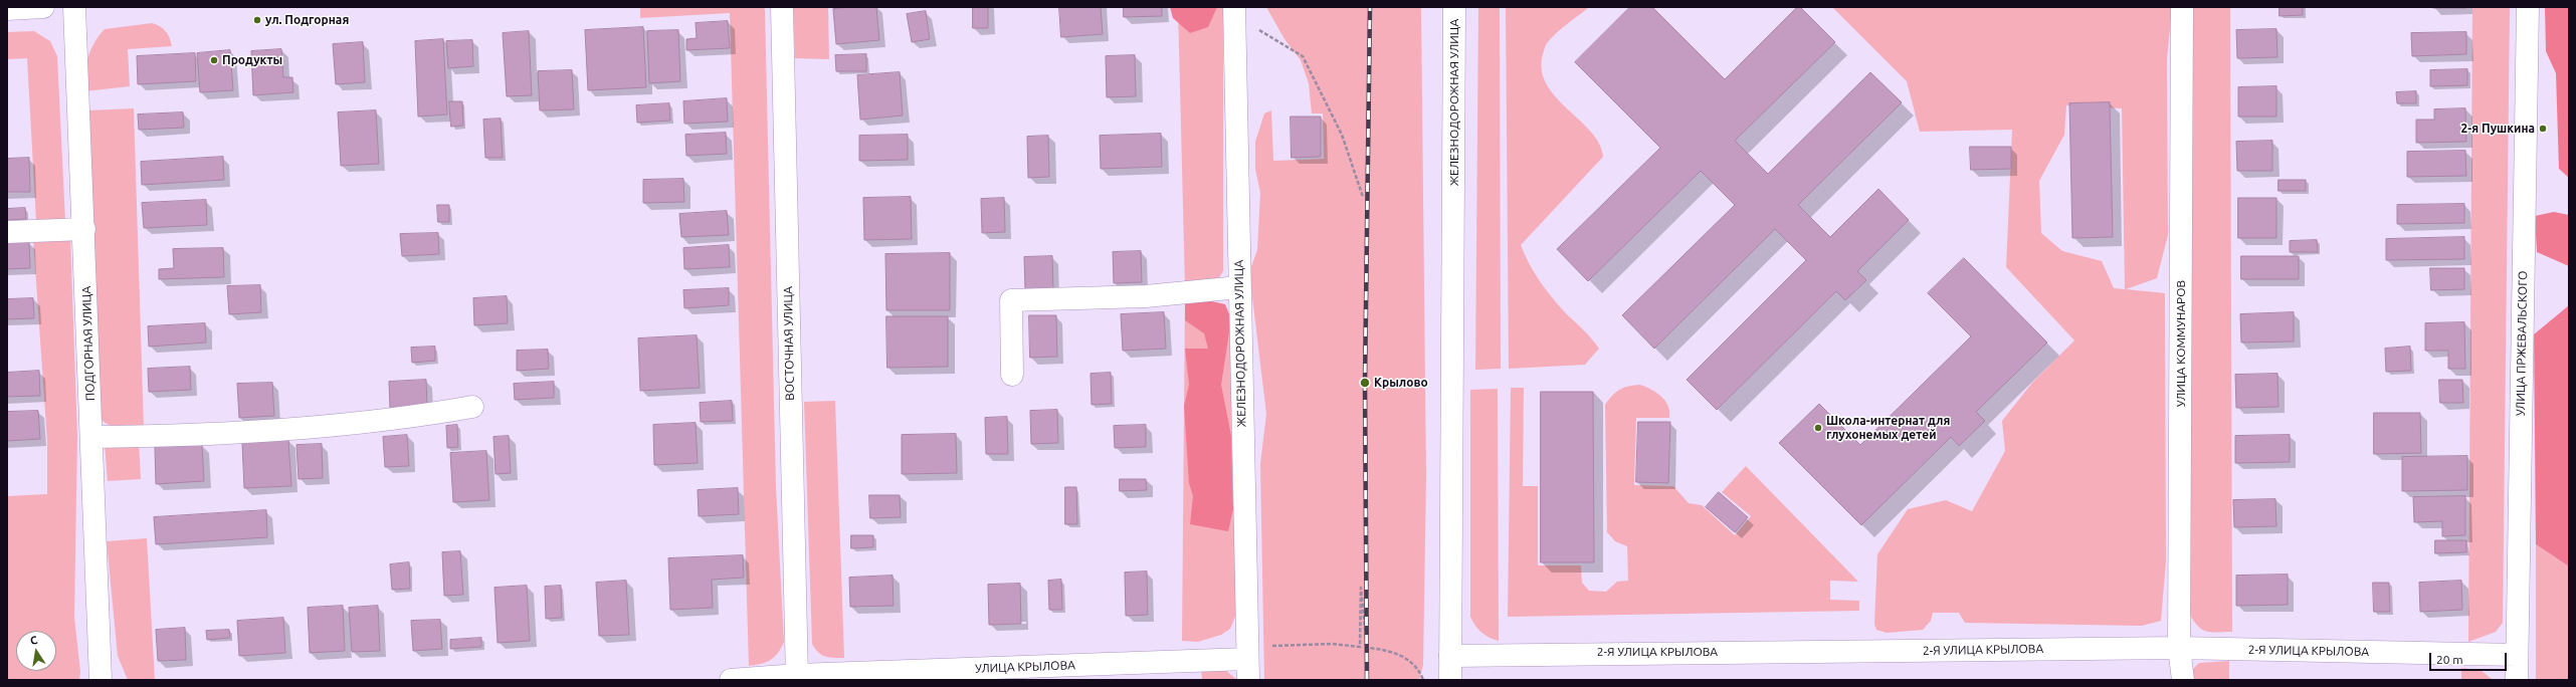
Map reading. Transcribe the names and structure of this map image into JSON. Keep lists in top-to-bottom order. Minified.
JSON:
{"streets":{"street":["ЖЕЛЕЗНОДОРОЖНАЯ УЛИЦА","ПОДГОРНАЯ УЛИЦА","ВОСТОЧНАЯ УЛИЦА","УЛИЦА КОММУНАРОВ","УЛИЦА ПРЖЕВАЛЬСКОГО","2-Я УЛИЦА КРЫЛОВА","УЛИЦА КРЫЛОВА"]},"crossings":[["ЖЕЛЕЗНОДОРОЖНАЯ УЛИЦА","2-Я УЛИЦА КРЫЛОВА"],["ЖЕЛЕЗНОДОРОЖНАЯ УЛИЦА","УЛИЦА КРЫЛОВА"],["ВОСТОЧНАЯ УЛИЦА","УЛИЦА КРЫЛОВА"],["УЛИЦА КОММУНАРОВ","2-Я УЛИЦА КРЫЛОВА"],["УЛИЦА ПРЖЕВАЛЬСКОГО","2-Я УЛИЦА КРЫЛОВА"]],"places":["ул. Подгорная","Продукты","2-я Пушкина","Крылово","Школа-интернат для глухонемых детей"],"scale_bar":"20 m","north":"top"}
